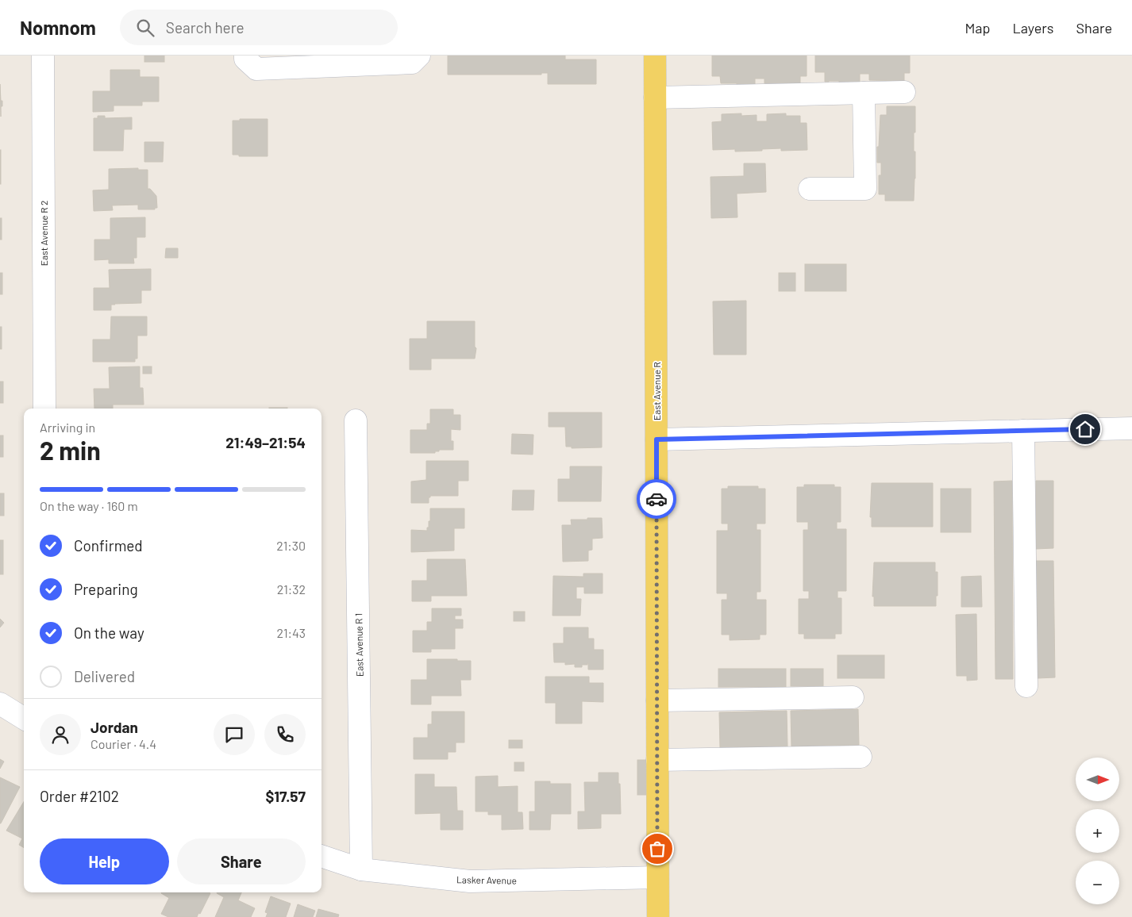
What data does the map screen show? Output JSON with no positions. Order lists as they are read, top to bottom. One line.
{"streets":{"main road":["East Avenue R"],"street":["East Avenue R 2","East Avenue R 1","Lasker Avenue"]},"crossings":[["East Avenue R","Lasker Avenue"],["East Avenue R 1","Lasker Avenue"]],"north":"right","page":{"header":"Nomnom","search":"Search here","nav":["Map","Layers","Share"],"heading":["2 min","Arriving in","21:49–21:54"],"panel":["Jordan","Courier · 4.4","Order #2102","$17.57"],"bar":"On the way · 160 m","list":[["Confirmed","21:30"],["Preparing","21:32"],["On the way","21:43"],"Delivered"],"map_buttons":["+","−"],"buttons":["Help","Share"]}}
